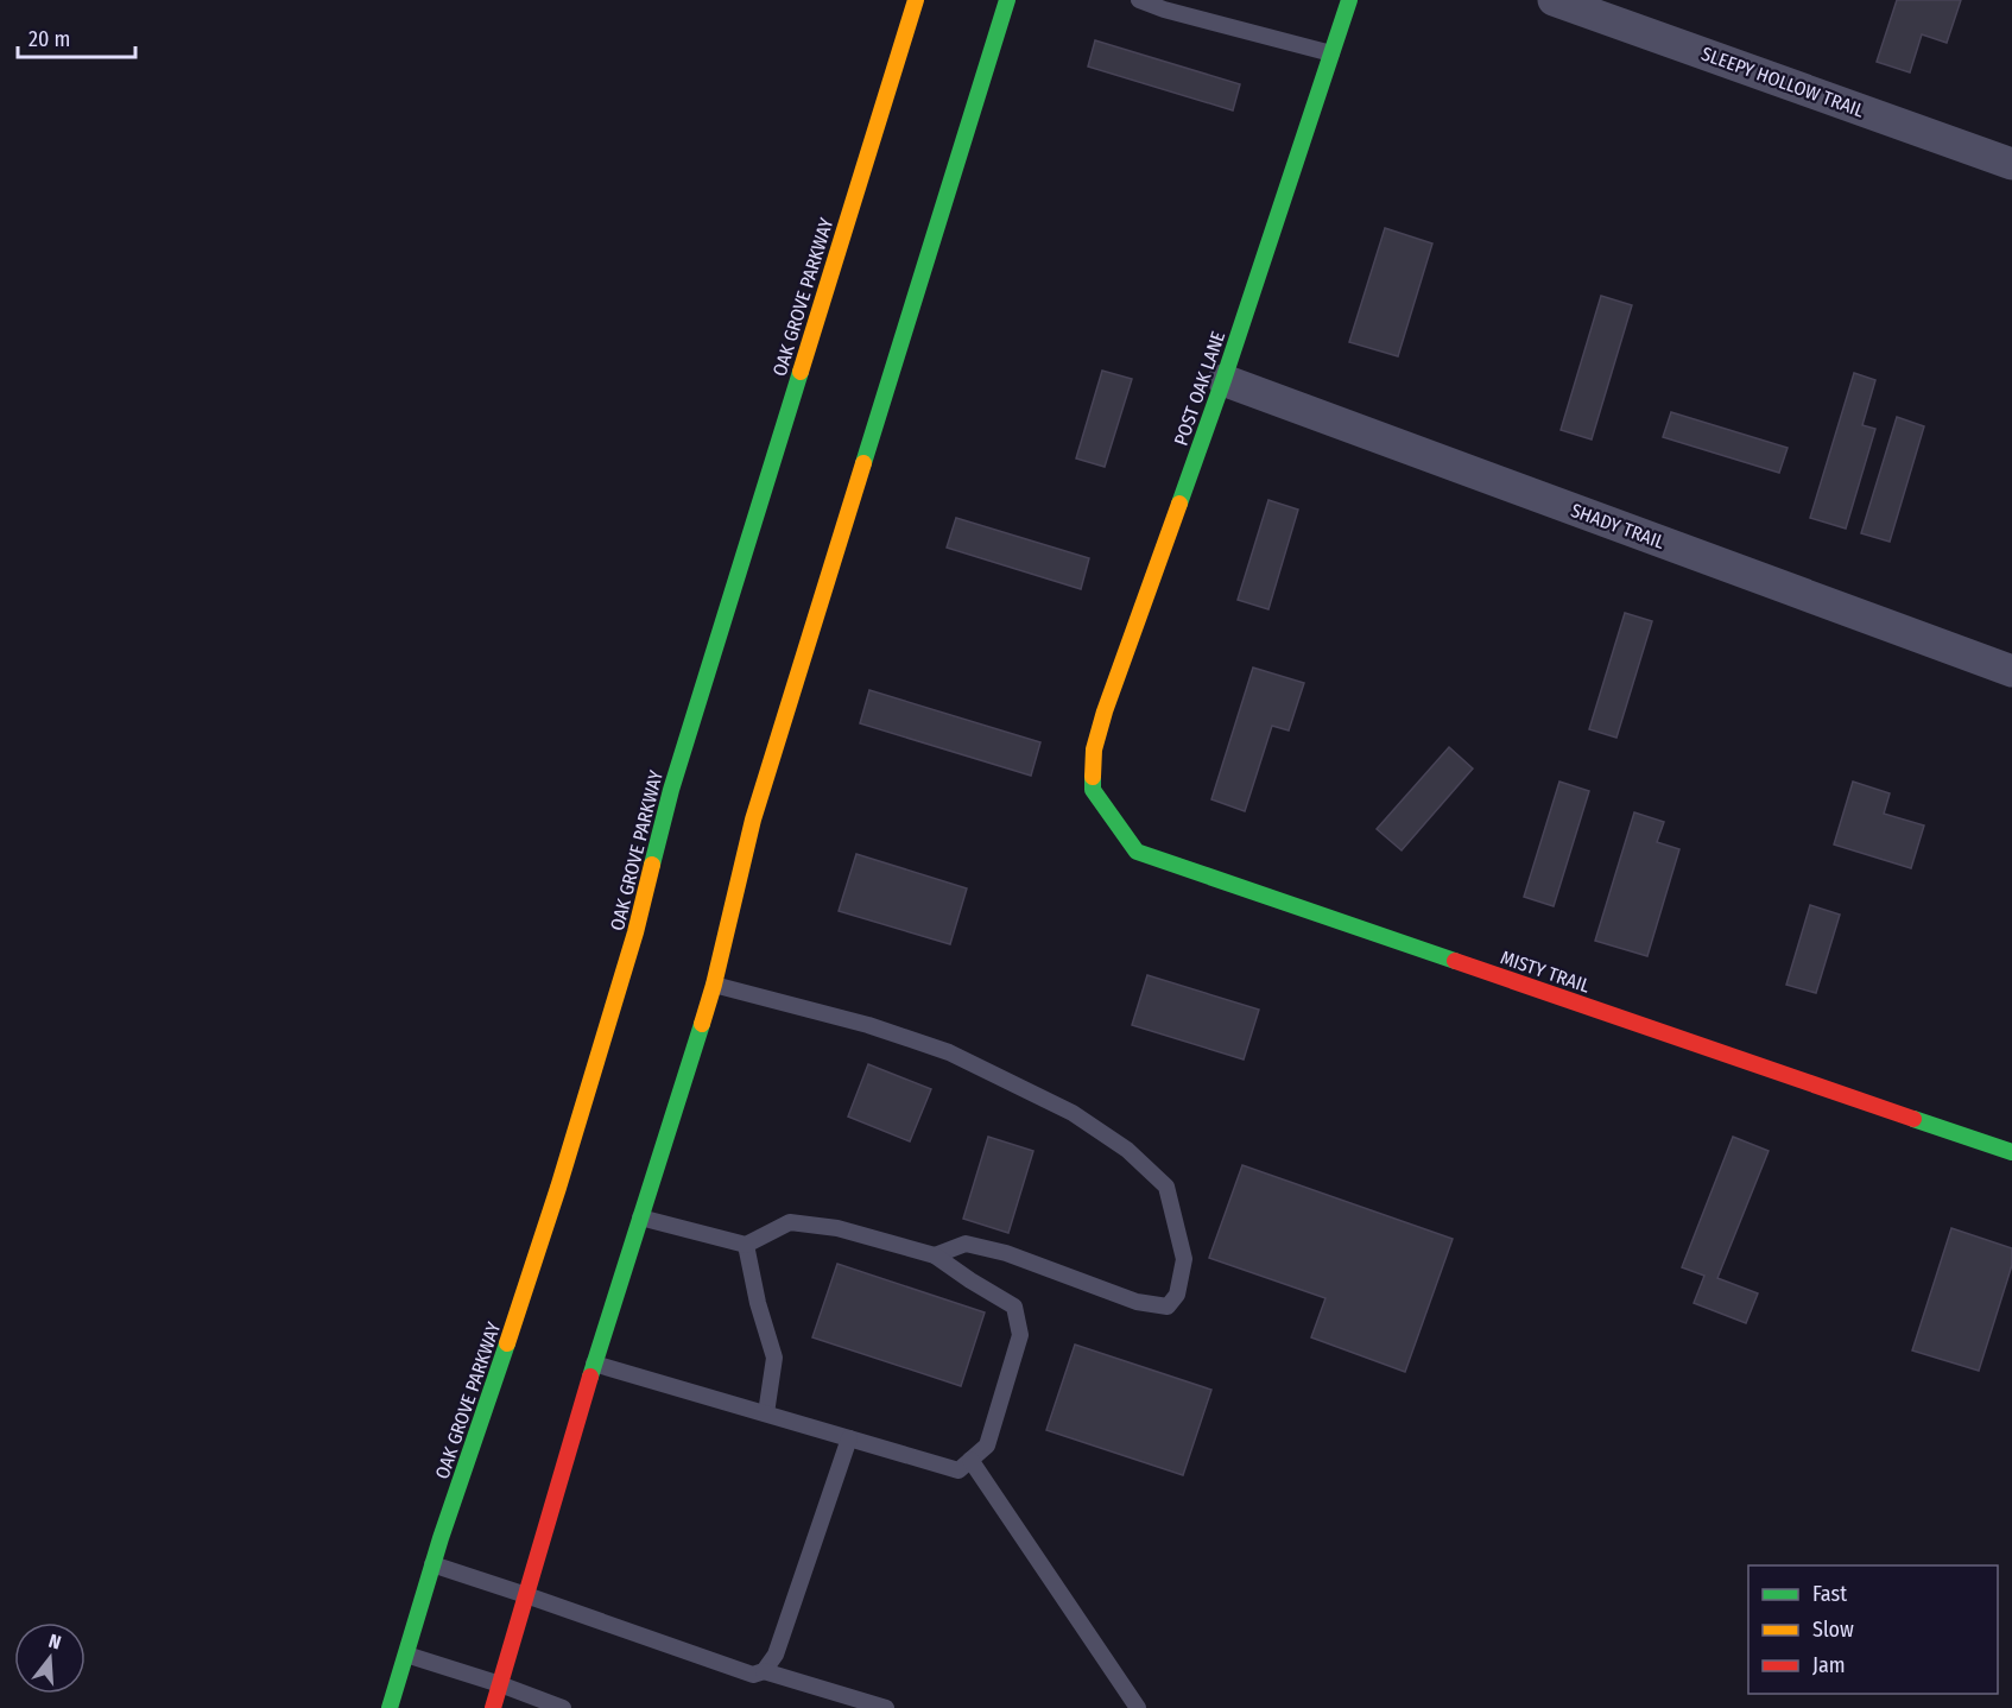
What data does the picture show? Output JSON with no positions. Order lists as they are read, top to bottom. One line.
{"streets":{"main road":["OAK GROVE PARKWAY","POST OAK LANE","MISTY TRAIL"],"street":["SLEEPY HOLLOW TRAIL","SHADY TRAIL"]},"crossings":[["POST OAK LANE","SHADY TRAIL"],["POST OAK LANE","MISTY TRAIL"]],"legend":["Fast","Slow","Jam"],"scale_bar":"20 m","north":"top"}
